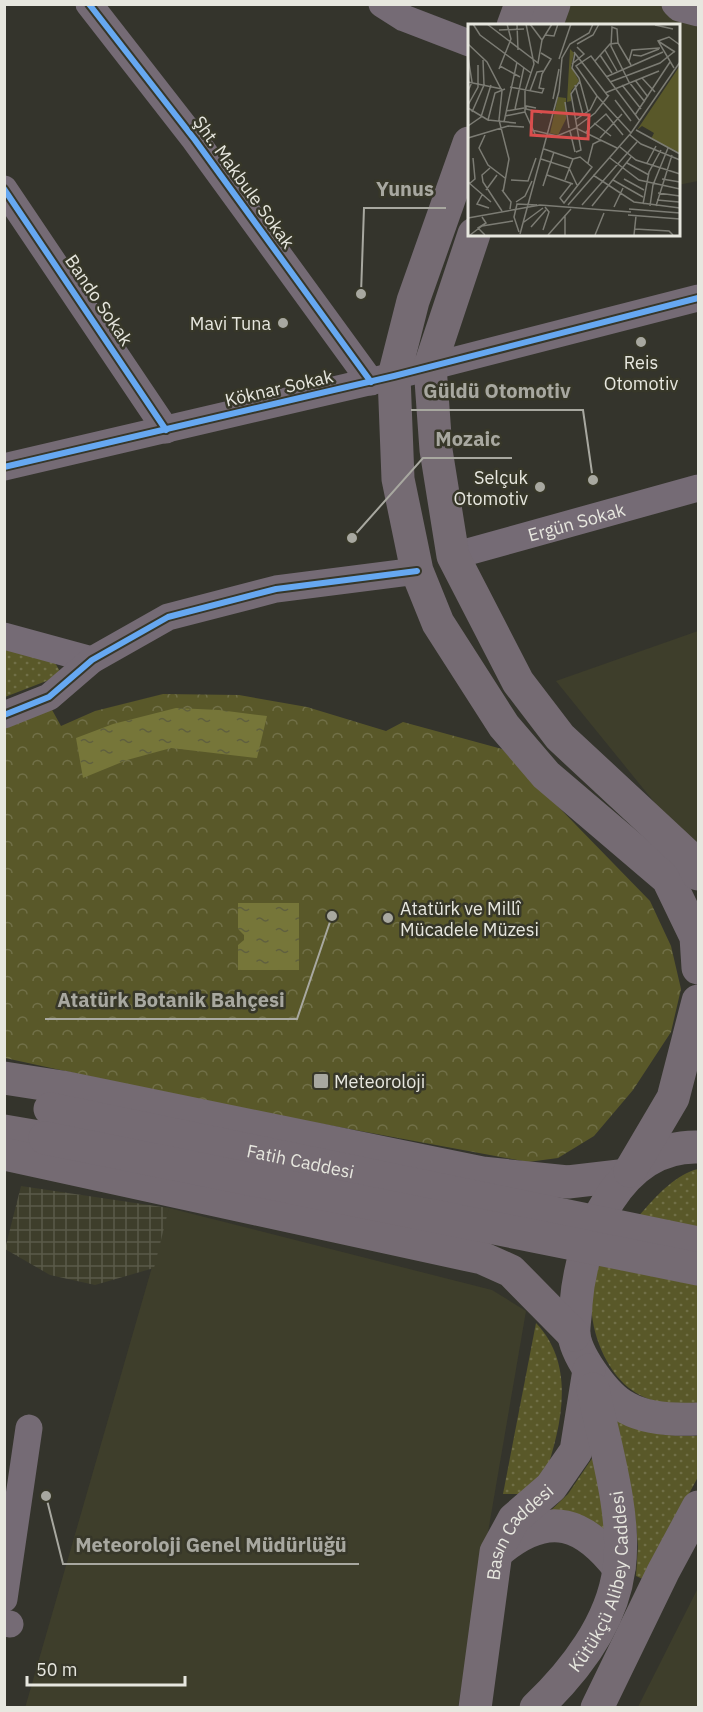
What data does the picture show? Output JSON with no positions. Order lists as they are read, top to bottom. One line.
{"streets":{"main road":["Fatih Caddesi","Basın Caddesi","Kütükçü Alibey Caddesi"],"street":["Şht. Makbule Sokak","Bando Sokak","Köknar Sokak","Ergün Sokak"]},"crossings":[["Şht. Makbule Sokak","Köknar Sokak"],["Bando Sokak","Köknar Sokak"],["Basın Caddesi","Kütükçü Alibey Caddesi"]],"places":{"other":["Yunus","Mavi Tuna","Reis Otomotiv","Güldü Otomotiv","Selçuk Otomotiv","Mozaic","Atatürk Botanik Bahçesi","Atatürk ve Millî Mücadele Müzesi","Meteoroloji Genel Müdürlüğü"],"transit":["Meteoroloji"]},"scale_bar":"50 m"}
